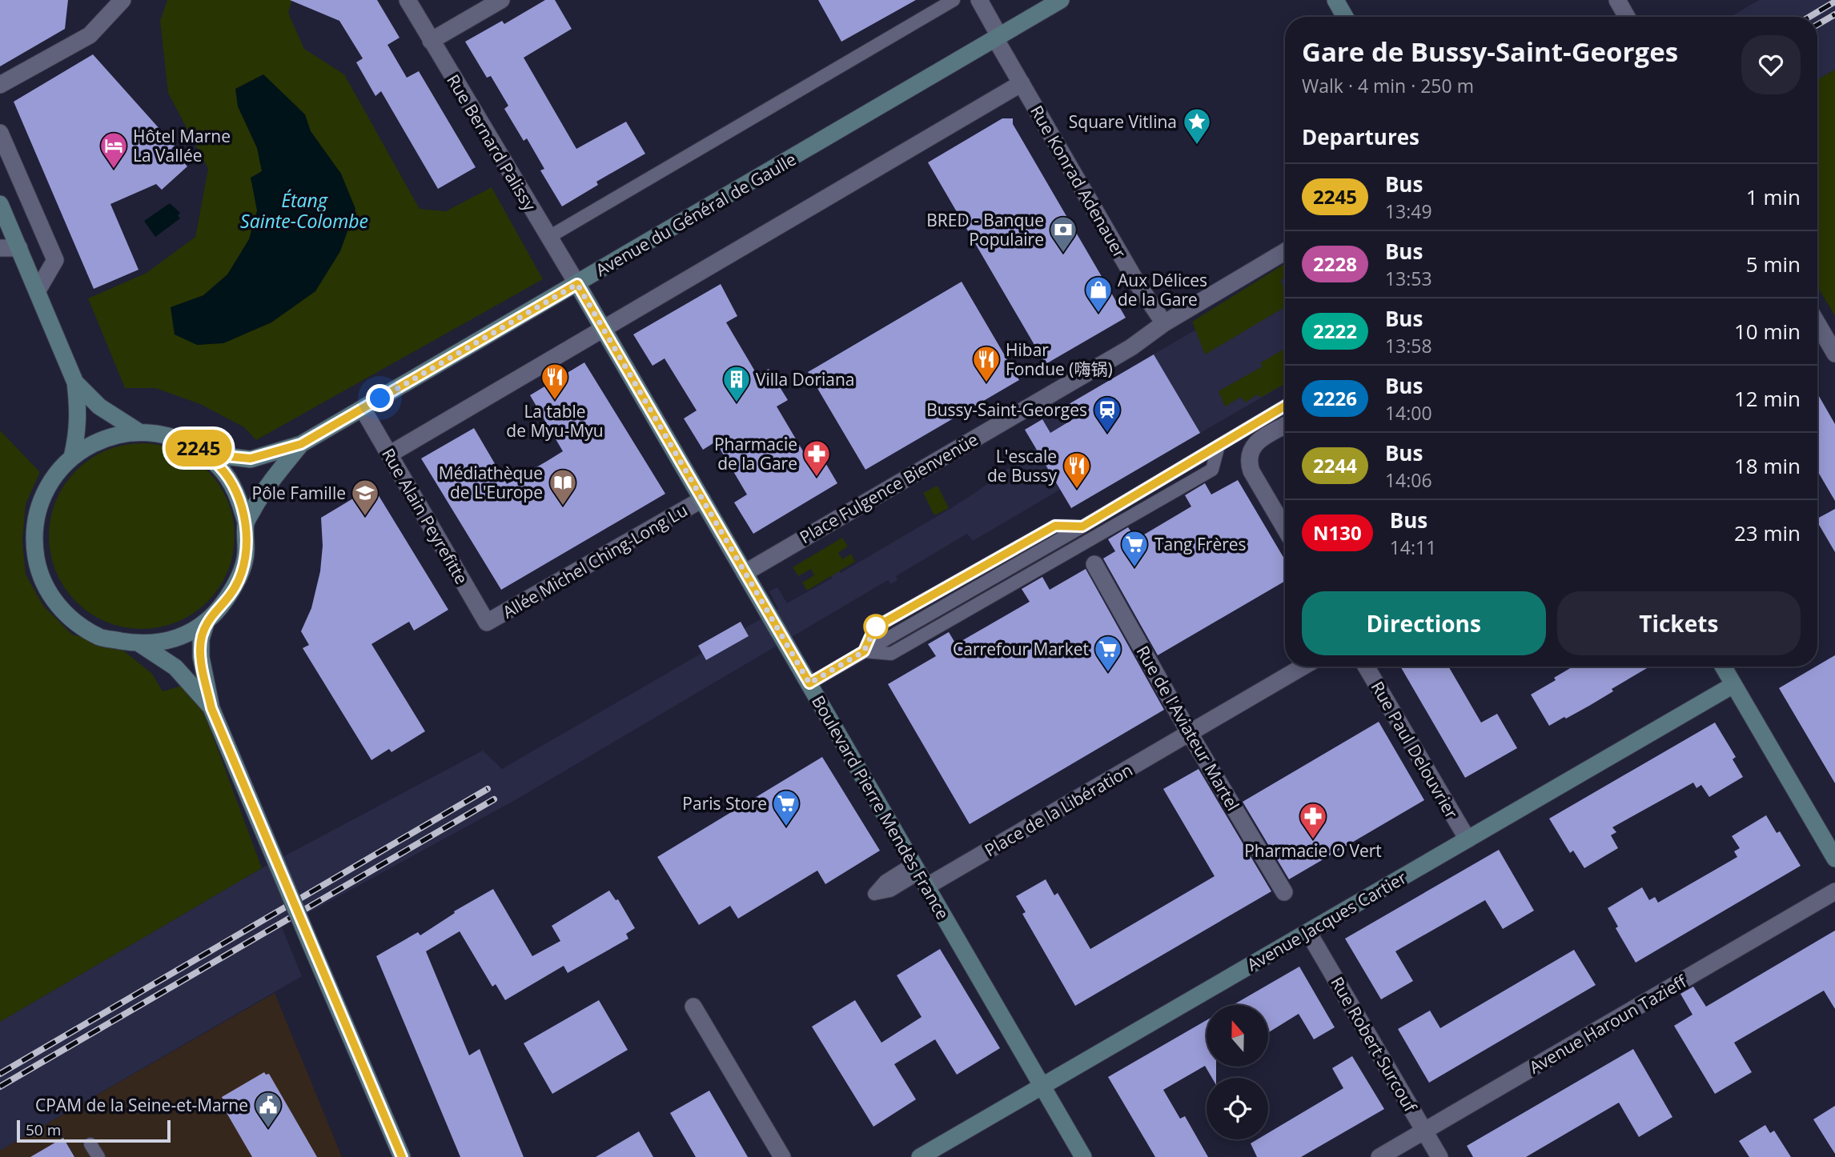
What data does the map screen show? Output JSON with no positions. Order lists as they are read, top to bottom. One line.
{"streets":{"main road":["Avenue du Général de Gaulle","Boulevard Pierre Mendès France","Avenue Jacques Cartier"],"street":["Rue Bernard Palissy","Rue Konrad Adenauer","Place Fulgence Bienvenüe","Rue Alain Peyrefitte","Allée Michel Ching-Long Lu","Rue de l'Aviateur Martel","Rue Paul Delouvrier","Place de la Libération","Avenue Haroun Tazieff","Rue Robert Surcouf"]},"crossings":[["Rue Bernard Palissy","Avenue du Général de Gaulle"],["Rue Bernard Palissy","Boulevard Pierre Mendès France"],["Rue Konrad Adenauer","Avenue du Général de Gaulle"],["Rue Konrad Adenauer","Place Fulgence Bienvenüe"],["Avenue du Général de Gaulle","Rue Alain Peyrefitte"],["Avenue du Général de Gaulle","Boulevard Pierre Mendès France"],["Place Fulgence Bienvenüe","Boulevard Pierre Mendès France"],["Rue Alain Peyrefitte","Allée Michel Ching-Long Lu"],["Allée Michel Ching-Long Lu","Boulevard Pierre Mendès France"],["Rue de l'Aviateur Martel","Place de la Libération"],["Rue Paul Delouvrier","Avenue Jacques Cartier"],["Boulevard Pierre Mendès France","Place de la Libération"],["Boulevard Pierre Mendès France","Avenue Jacques Cartier"],["Avenue Jacques Cartier","Rue Robert Surcouf"],["Avenue Haroun Tazieff","Rue Robert Surcouf"]],"water":["Étang Sainte-Colombe"],"places":{"place":["Square Vitlina"],"hotel":["Hôtel Marne La Vallée"],"bank":["BRED - Banque Populaire"],"shop":["Aux Délices de la Gare"],"restaurant":["Hibar Fondue (嗨锅)","La table de Myu-Myu","L'escale de Bussy"],"building":["Villa Doriana"],"station":["Bussy-Saint-Georges"],"pharmacy":["Pharmacie de la Gare","Pharmacie O Vert"],"library":["Médiathèque de L'Europe"],"school or university":["Pôle Famille"],"supermarket":["Tang Frères","Carrefour Market","Paris Store"],"public building":["CPAM de la Seine-et-Marne"]},"lines":["bus line 2245"],"scale_bar":"50 m","north":"top","page":{"on_map":"2245","heading":[["Gare de Bussy-Saint-Georges","Walk · 4 min · 250 m"],"Departures"],"list":[{"mark":"2245","name":"Bus","note":"13:49","value":"1 min"},{"mark":"2228","name":"Bus","note":"13:53","value":"5 min"},{"mark":"2222","name":"Bus","note":"13:58","value":"10 min"},{"mark":"2226","name":"Bus","note":"14:00","value":"12 min"},{"mark":"2244","name":"Bus","note":"14:06","value":"18 min"},{"mark":"N130","name":"Bus","note":"14:11","value":"23 min"}],"buttons":["Directions","Tickets"],"scale":"50 m"}}
